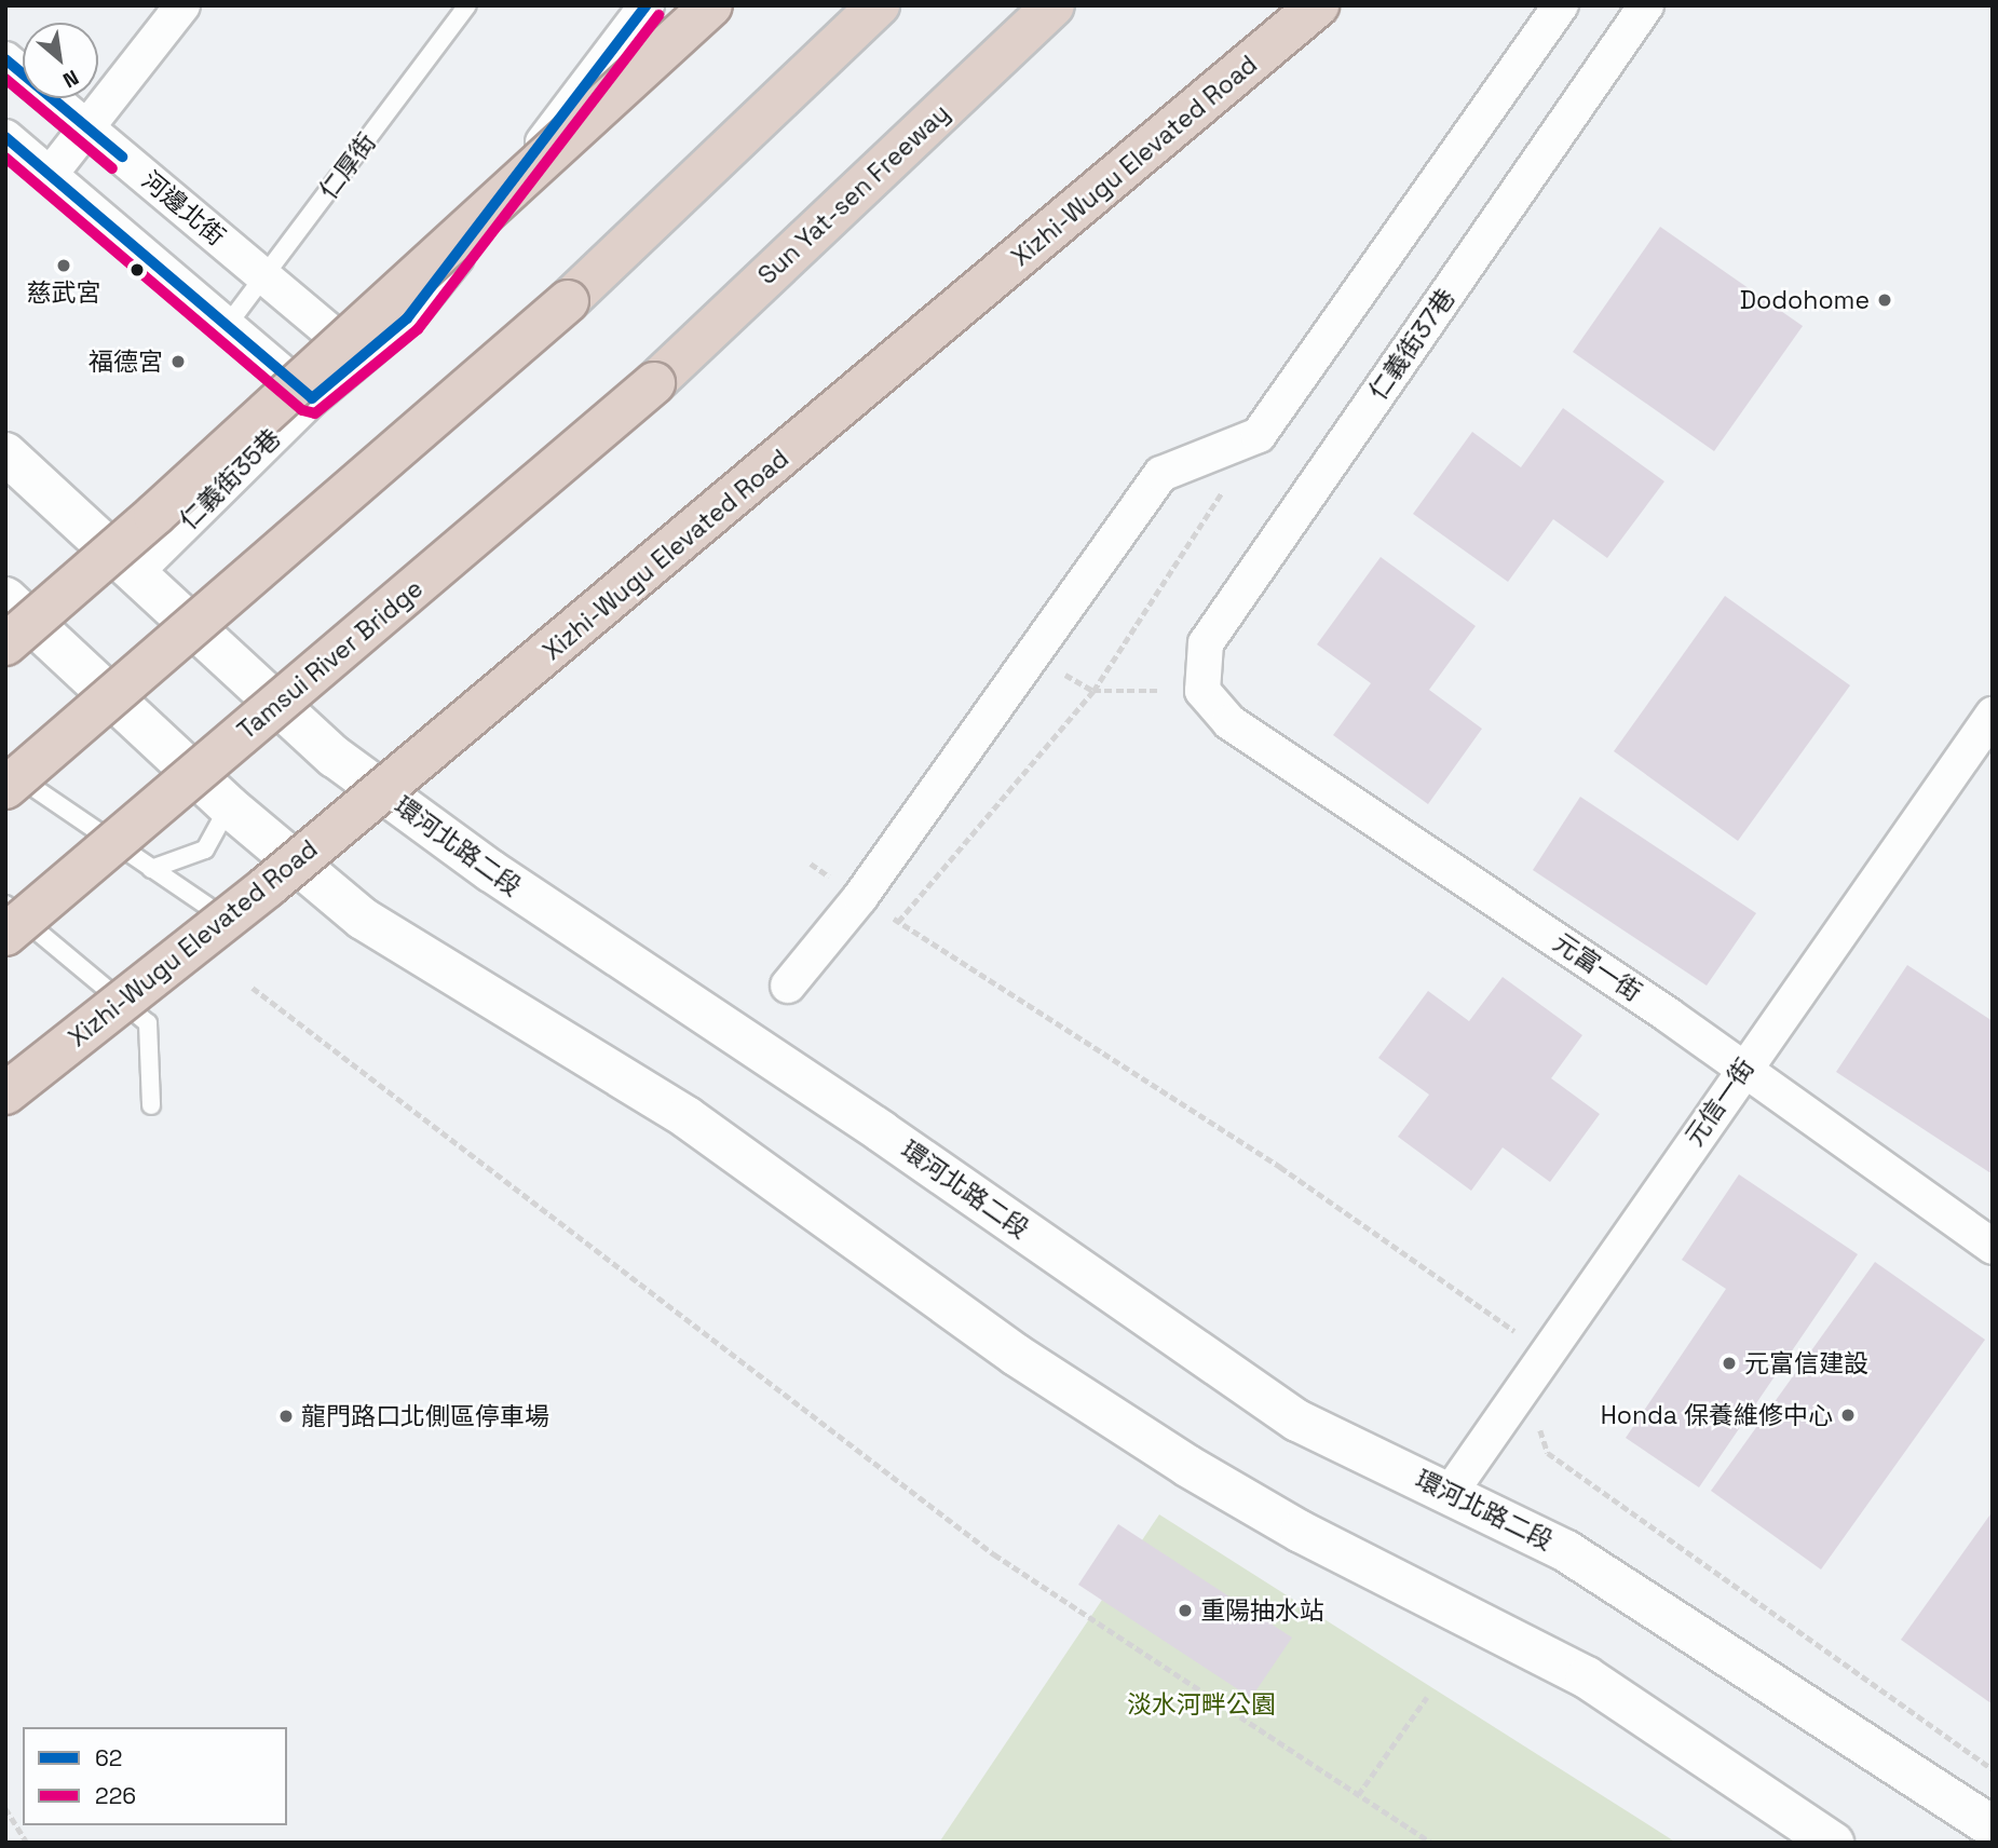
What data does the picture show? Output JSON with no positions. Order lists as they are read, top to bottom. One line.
{"streets":{"highway":["Xizhi-Wugu Elevated Road","Sun Yat-sen Freeway","Tamsui River Bridge"],"main road":["環河北路二段"],"street":["河邊北街","仁義街37巷","仁義街35巷","元富一街","元信一街"],"lane":["仁厚街"]},"crossings":[["仁厚街","河邊北街"],["Sun Yat-sen Freeway","Tamsui River Bridge"],["河邊北街","仁義街35巷"],["仁義街37巷","元富一街"],["仁義街35巷","環河北路二段"],["環河北路二段","元信一街"],["元富一街","元信一街"]],"parks":["淡水河畔公園"],"places":["慈武宮","Dodohome","福德宮","元富信建設","Honda 保養維修中心","龍門路口北側區停車場","重陽抽水站"],"lines":["transit line 62","transit line 226"],"legend":["62","226"],"north":"bottom right"}
